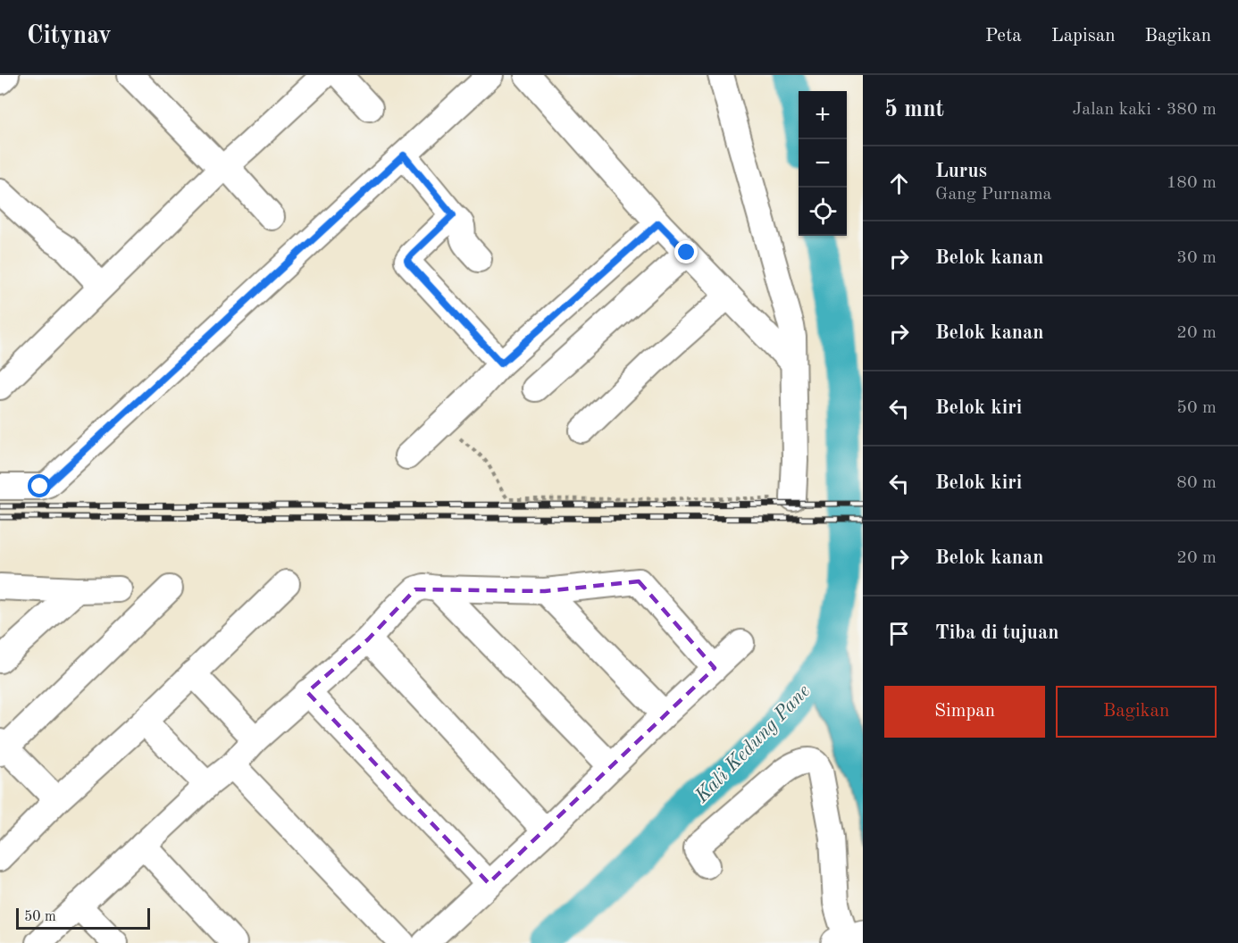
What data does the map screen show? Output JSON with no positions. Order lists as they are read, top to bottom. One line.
{"water":["Kali Kedung Pane"],"scale_bar":"50 m","page":{"header":"Citynav","nav":["Peta","Lapisan","Bagikan"],"heading":["5 mnt","Jalan kaki · 380 m"],"map_buttons":["+","−"],"list":[["Lurus","Gang Purnama","180 m"],["Belok kanan","30 m"],["Belok kanan","20 m"],["Belok kiri","50 m"],["Belok kiri","80 m"],["Belok kanan","20 m"],"Tiba di tujuan"],"buttons":["Simpan","Bagikan"],"scale":"50 m"}}
